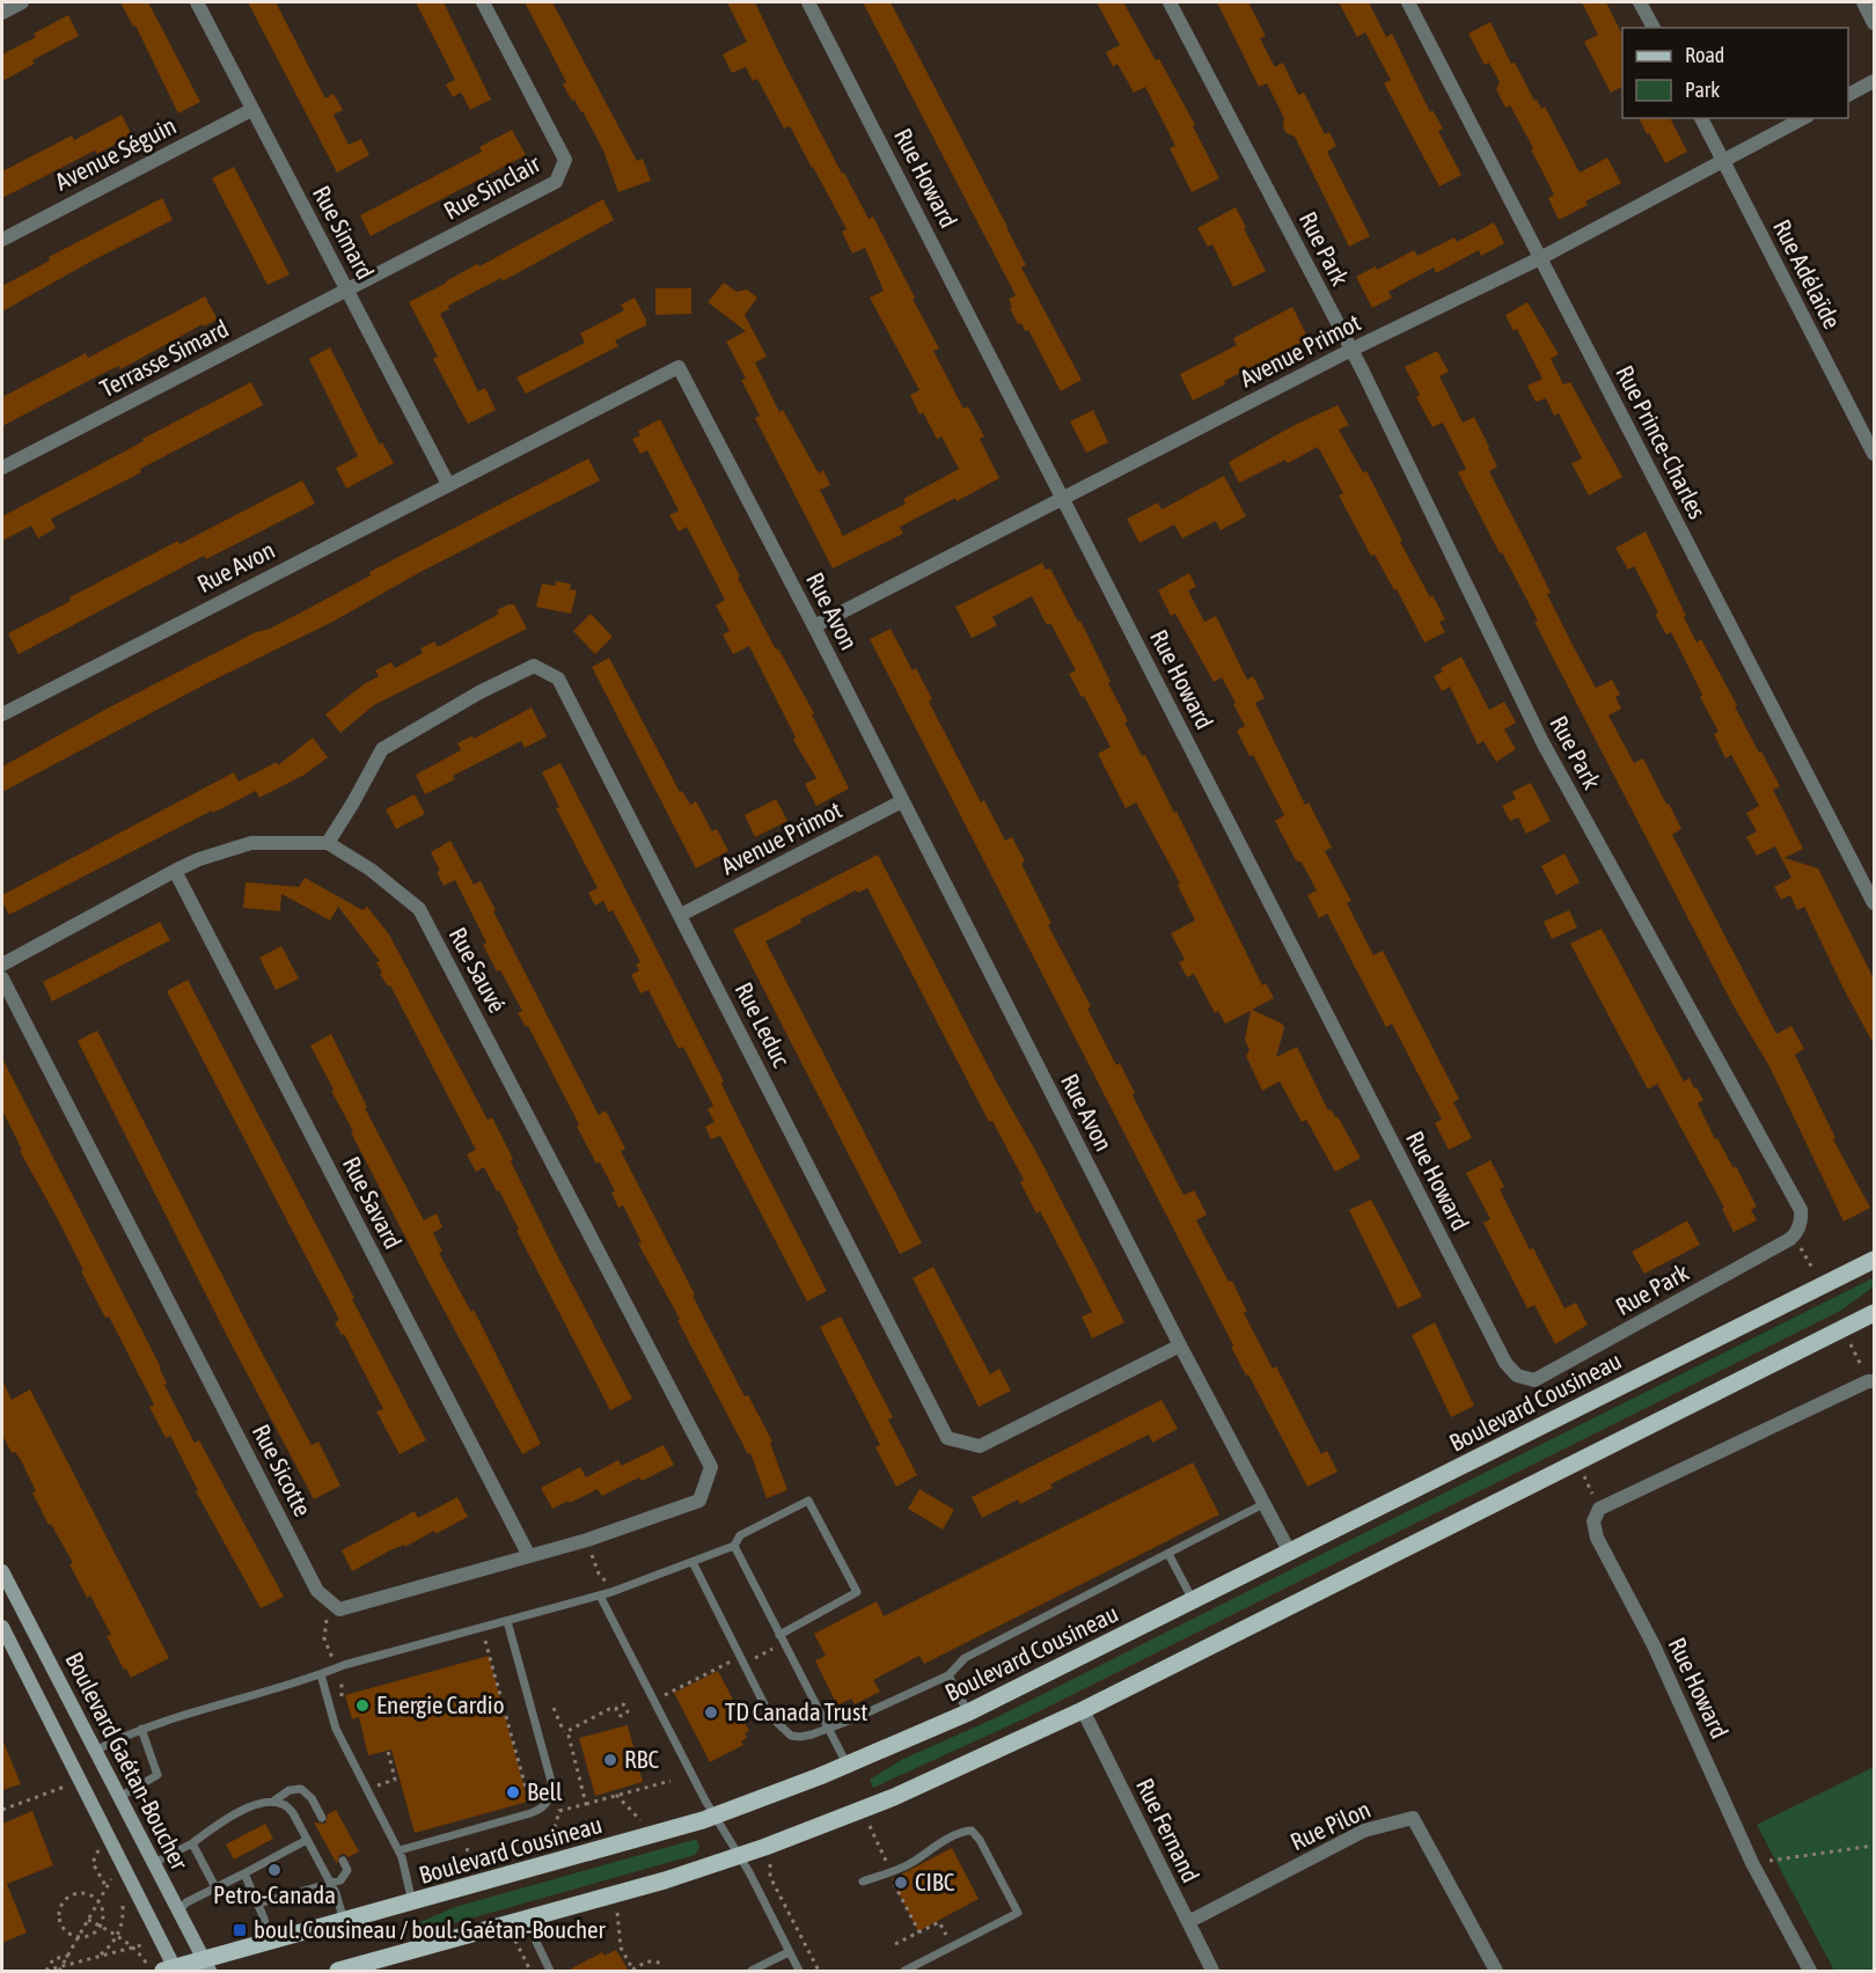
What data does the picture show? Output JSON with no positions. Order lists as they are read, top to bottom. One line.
{"streets":{"main road":["Boulevard Cousineau","Boulevard Gaétan-Boucher"],"street":["Avenue Séguin","Rue Howard","Rue Sinclair","Rue Simard","Rue Park","Rue Adélaïde","Avenue Primot","Terrasse Simard","Rue Prince-Charles","Rue Avon","Rue Sauvé","Rue Leduc","Rue Savard","Rue Sicotte","Rue Pilon","Rue Fernand"]},"crossings":[["Avenue Séguin","Rue Simard"],["Rue Howard","Rue Park"],["Rue Howard","Avenue Primot"],["Rue Sinclair","Rue Simard"],["Rue Sinclair","Terrasse Simard"],["Rue Simard","Terrasse Simard"],["Rue Simard","Rue Avon"],["Rue Park","Avenue Primot"],["Rue Adélaïde","Avenue Primot"],["Avenue Primot","Rue Prince-Charles"],["Avenue Primot","Rue Avon"],["Avenue Primot","Rue Leduc"],["Rue Avon","Rue Leduc"],["Rue Avon","Boulevard Cousineau"],["Rue Sauvé","Rue Leduc"],["Rue Sauvé","Rue Sicotte"],["Rue Savard","Rue Sicotte"],["Boulevard Cousineau","Boulevard Gaétan-Boucher"],["Rue Pilon","Rue Fernand"]],"places":{"other":["Energie Cardio","TD Canada Trust","RBC","Bell","Petro-Canada","CIBC"],"transit":["boul. Cousineau / boul. Gaétan-Boucher"]},"legend":["Road","Park"]}
